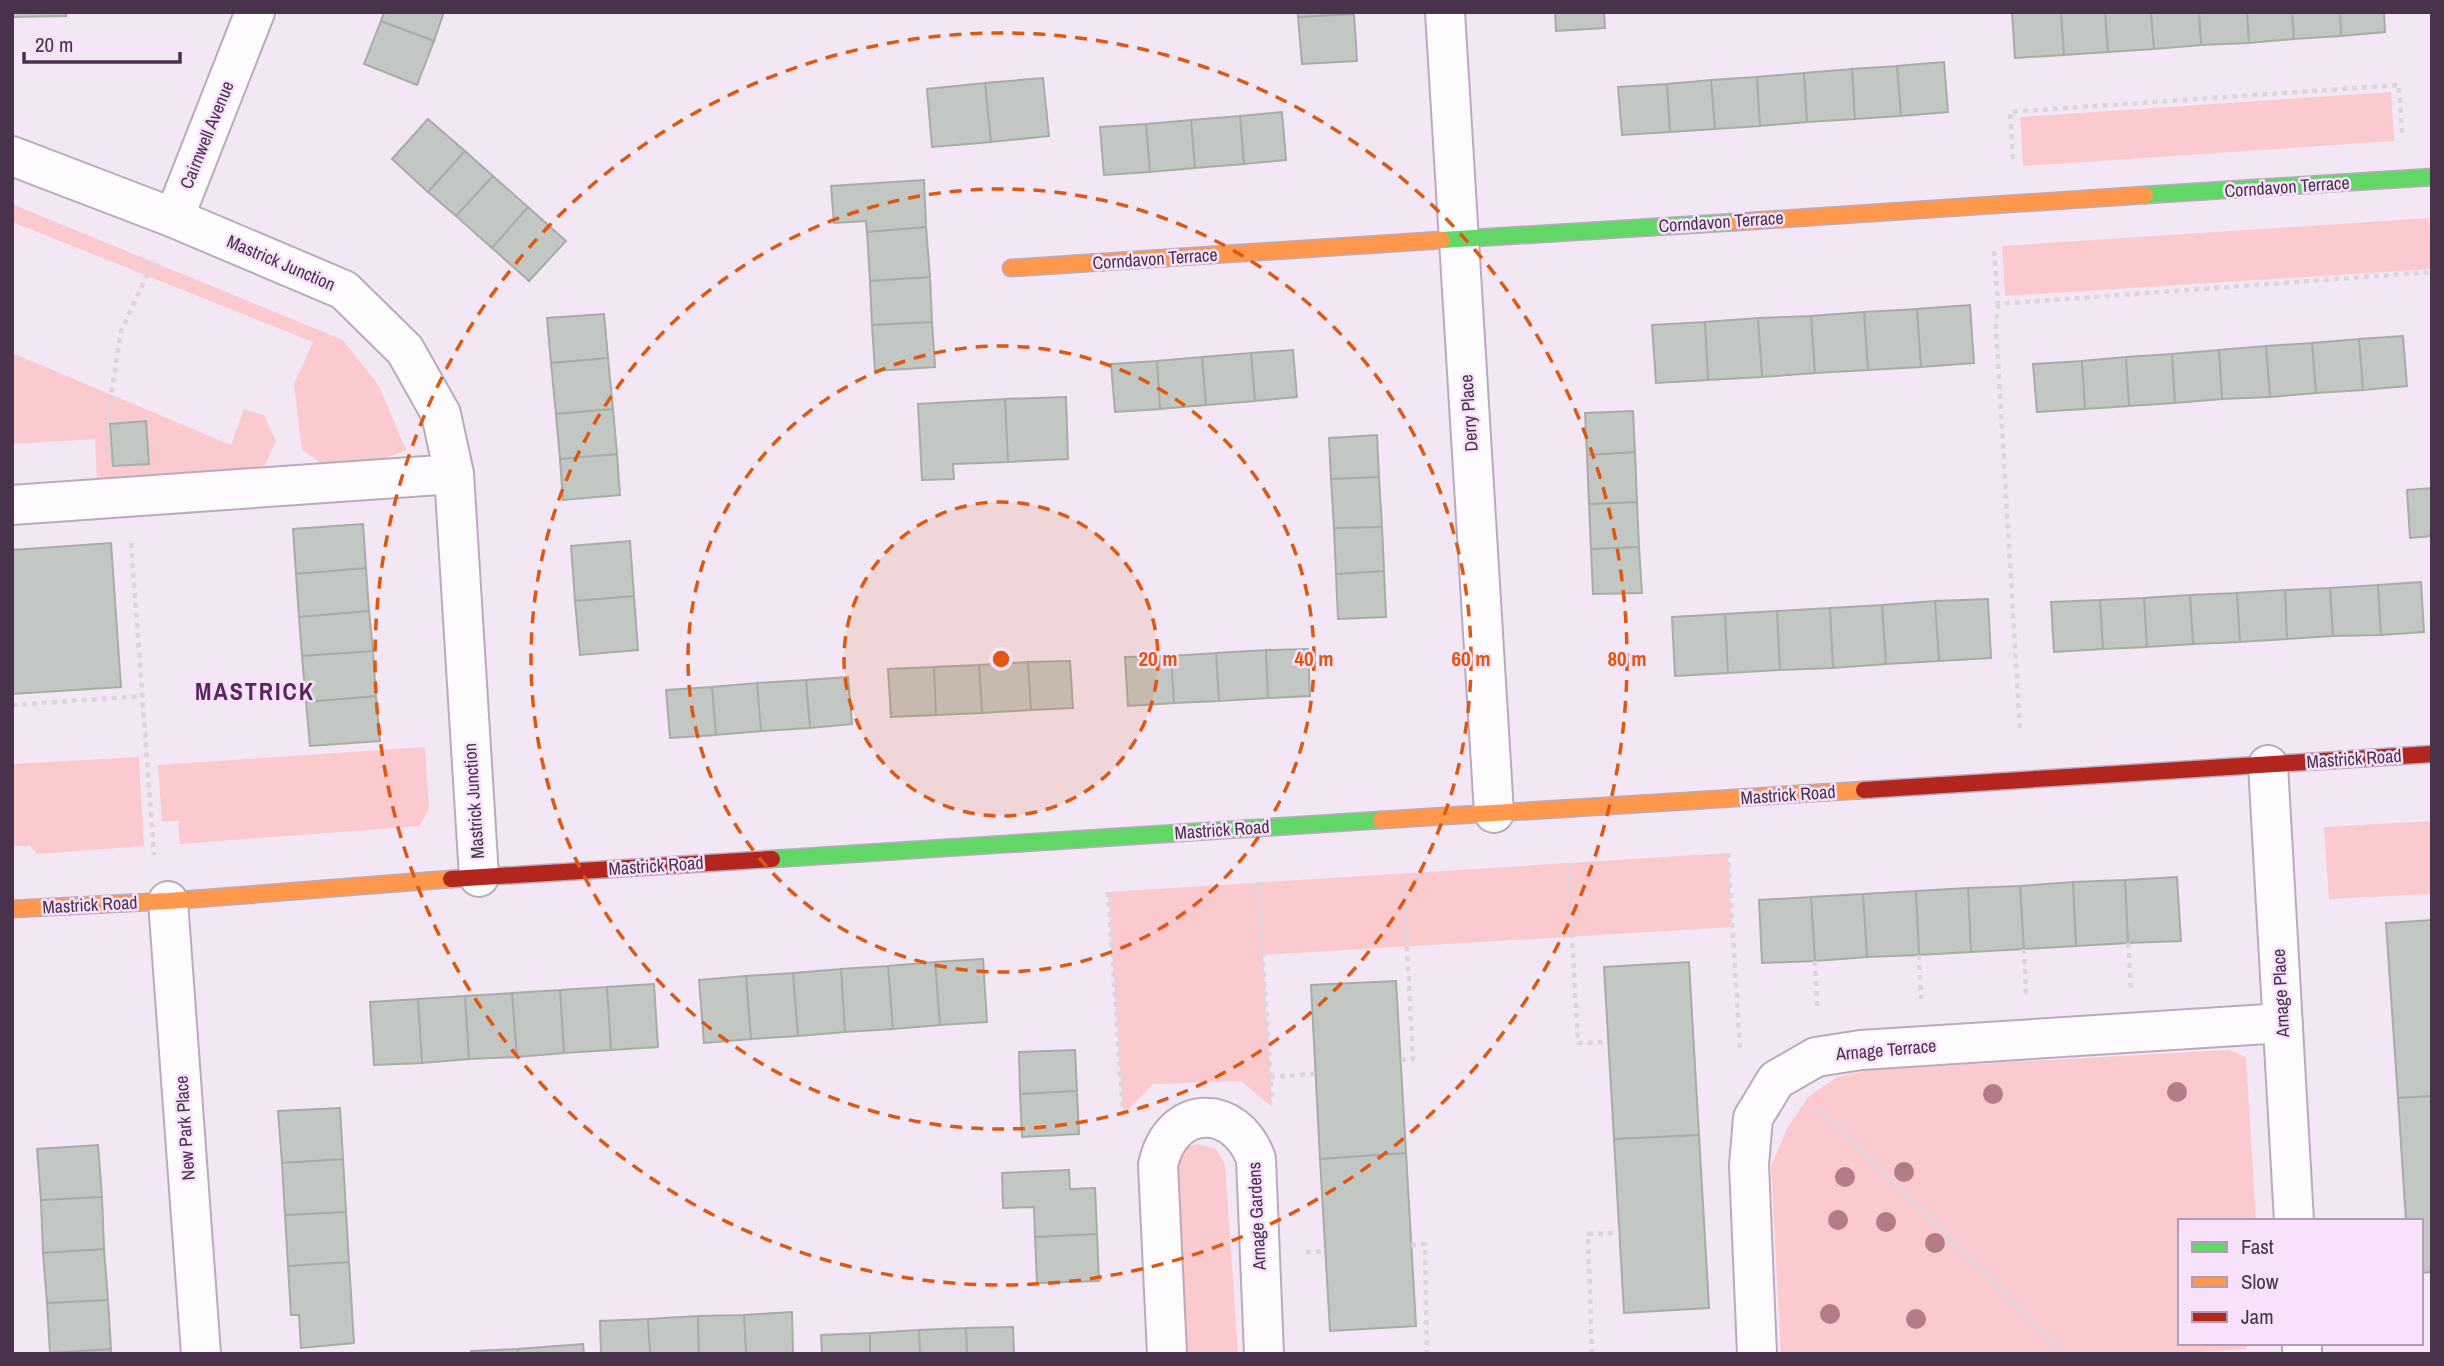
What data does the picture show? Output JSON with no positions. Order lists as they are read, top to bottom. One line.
{"streets":{"street":["Cairnwell Avenue","Corndavon Terrace","Mastrick Junction","Derry Place","Mastrick Road","Arnage Place","Arnage Terrace","New Park Place","Arnage Gardens"]},"crossings":[["Cairnwell Avenue","Mastrick Junction"],["Corndavon Terrace","Derry Place"],["Mastrick Junction","Mastrick Road"],["Derry Place","Mastrick Road"],["Mastrick Road","Arnage Place"],["Mastrick Road","New Park Place"],["Arnage Place","Arnage Terrace"]],"districts":["MASTRICK"],"legend":["Fast","Slow","Jam"],"scale_bar":"20 m","rings":["20 m","40 m","60 m","80 m"]}
